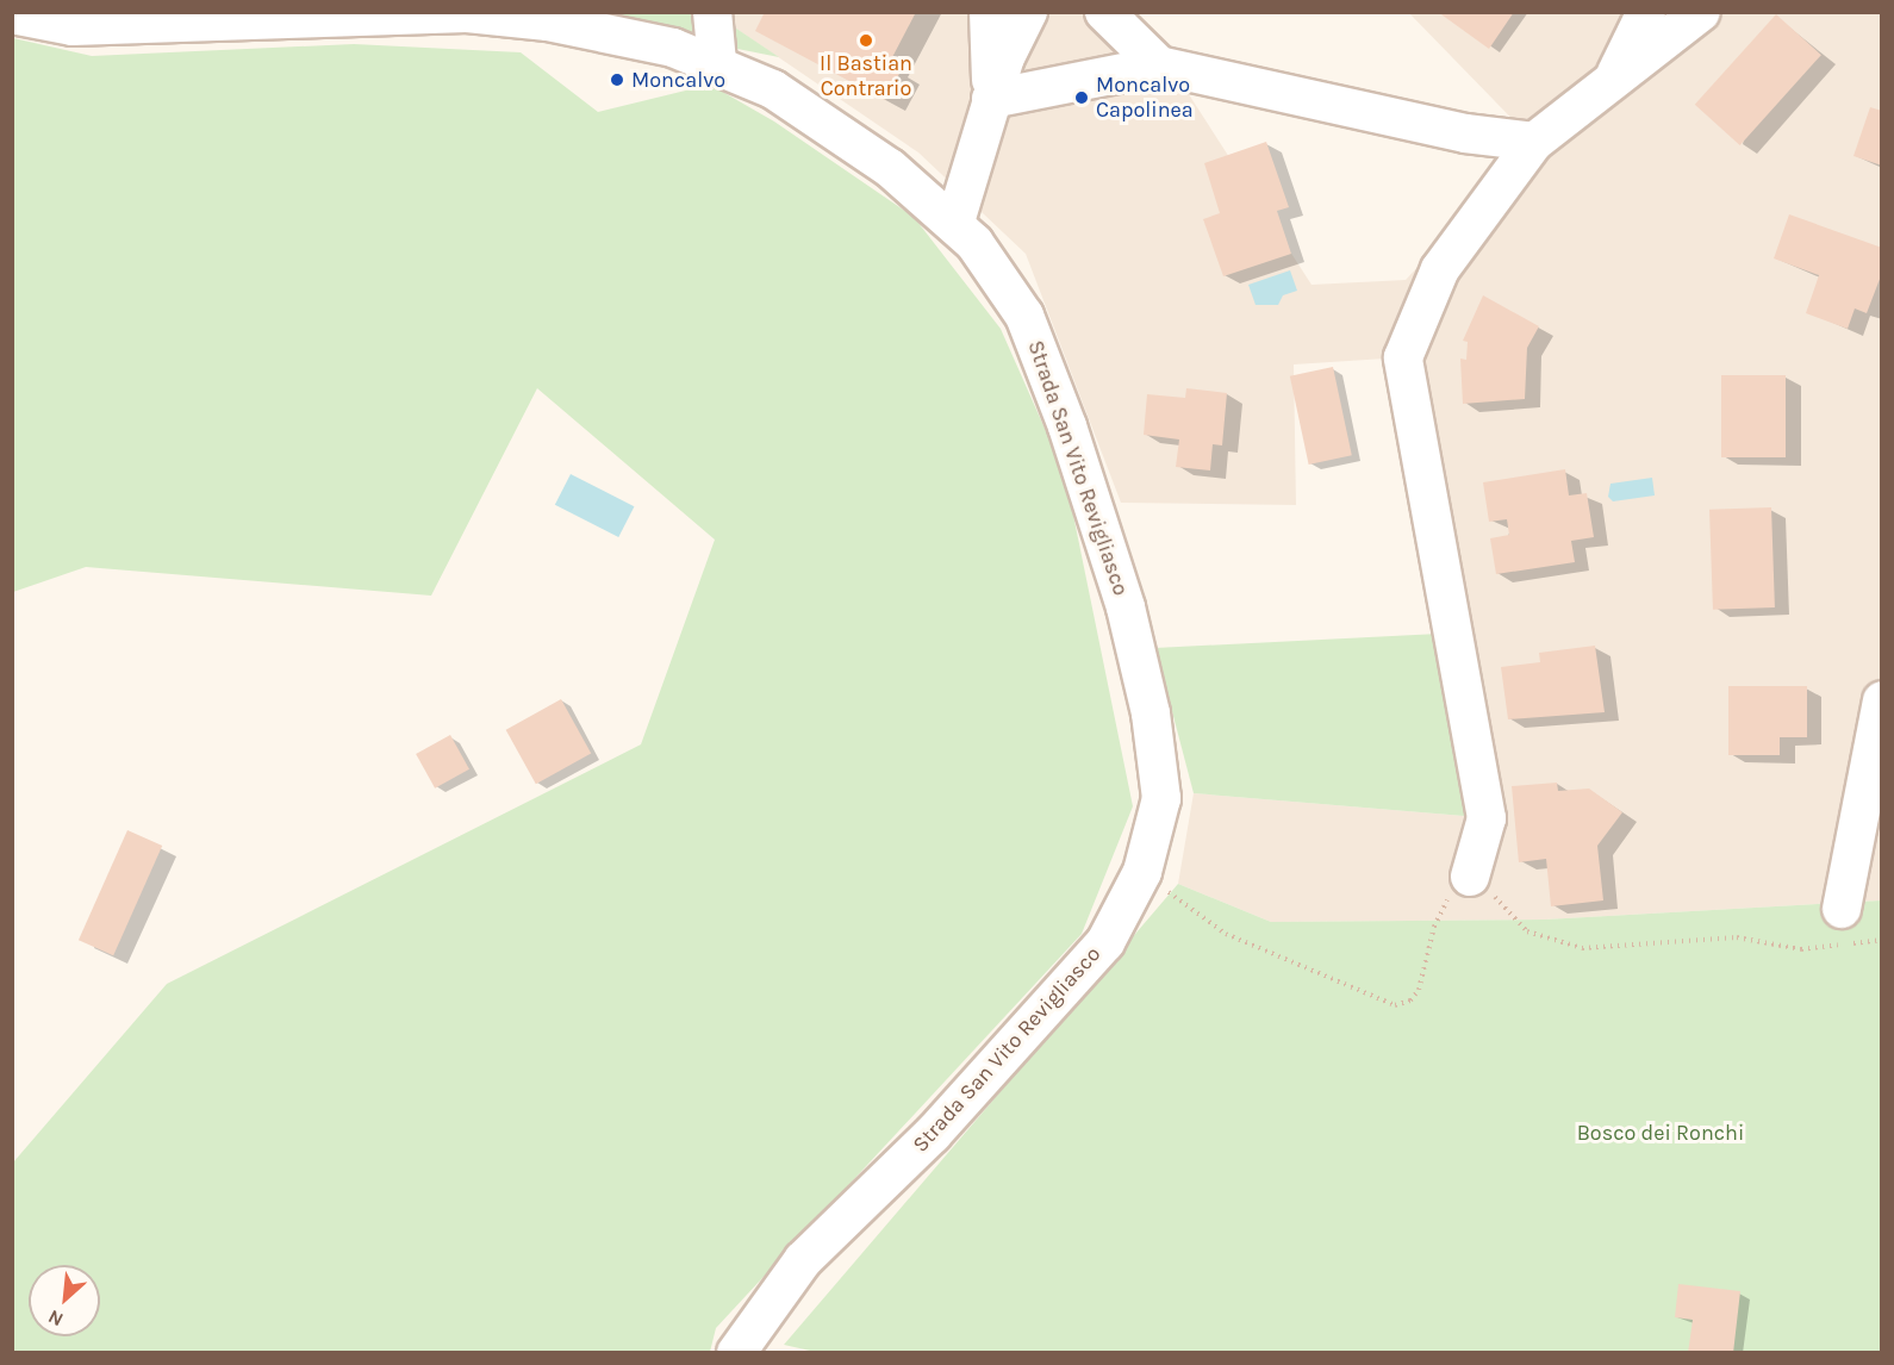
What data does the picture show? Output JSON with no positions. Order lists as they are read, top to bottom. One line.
{"streets":{"street":["Strada San Vito Revigliasco"]},"parks":["Bosco dei Ronchi"],"places":["Il Bastian Contrario","Moncalvo","Moncalvo Capolinea"],"north":"bottom left"}
